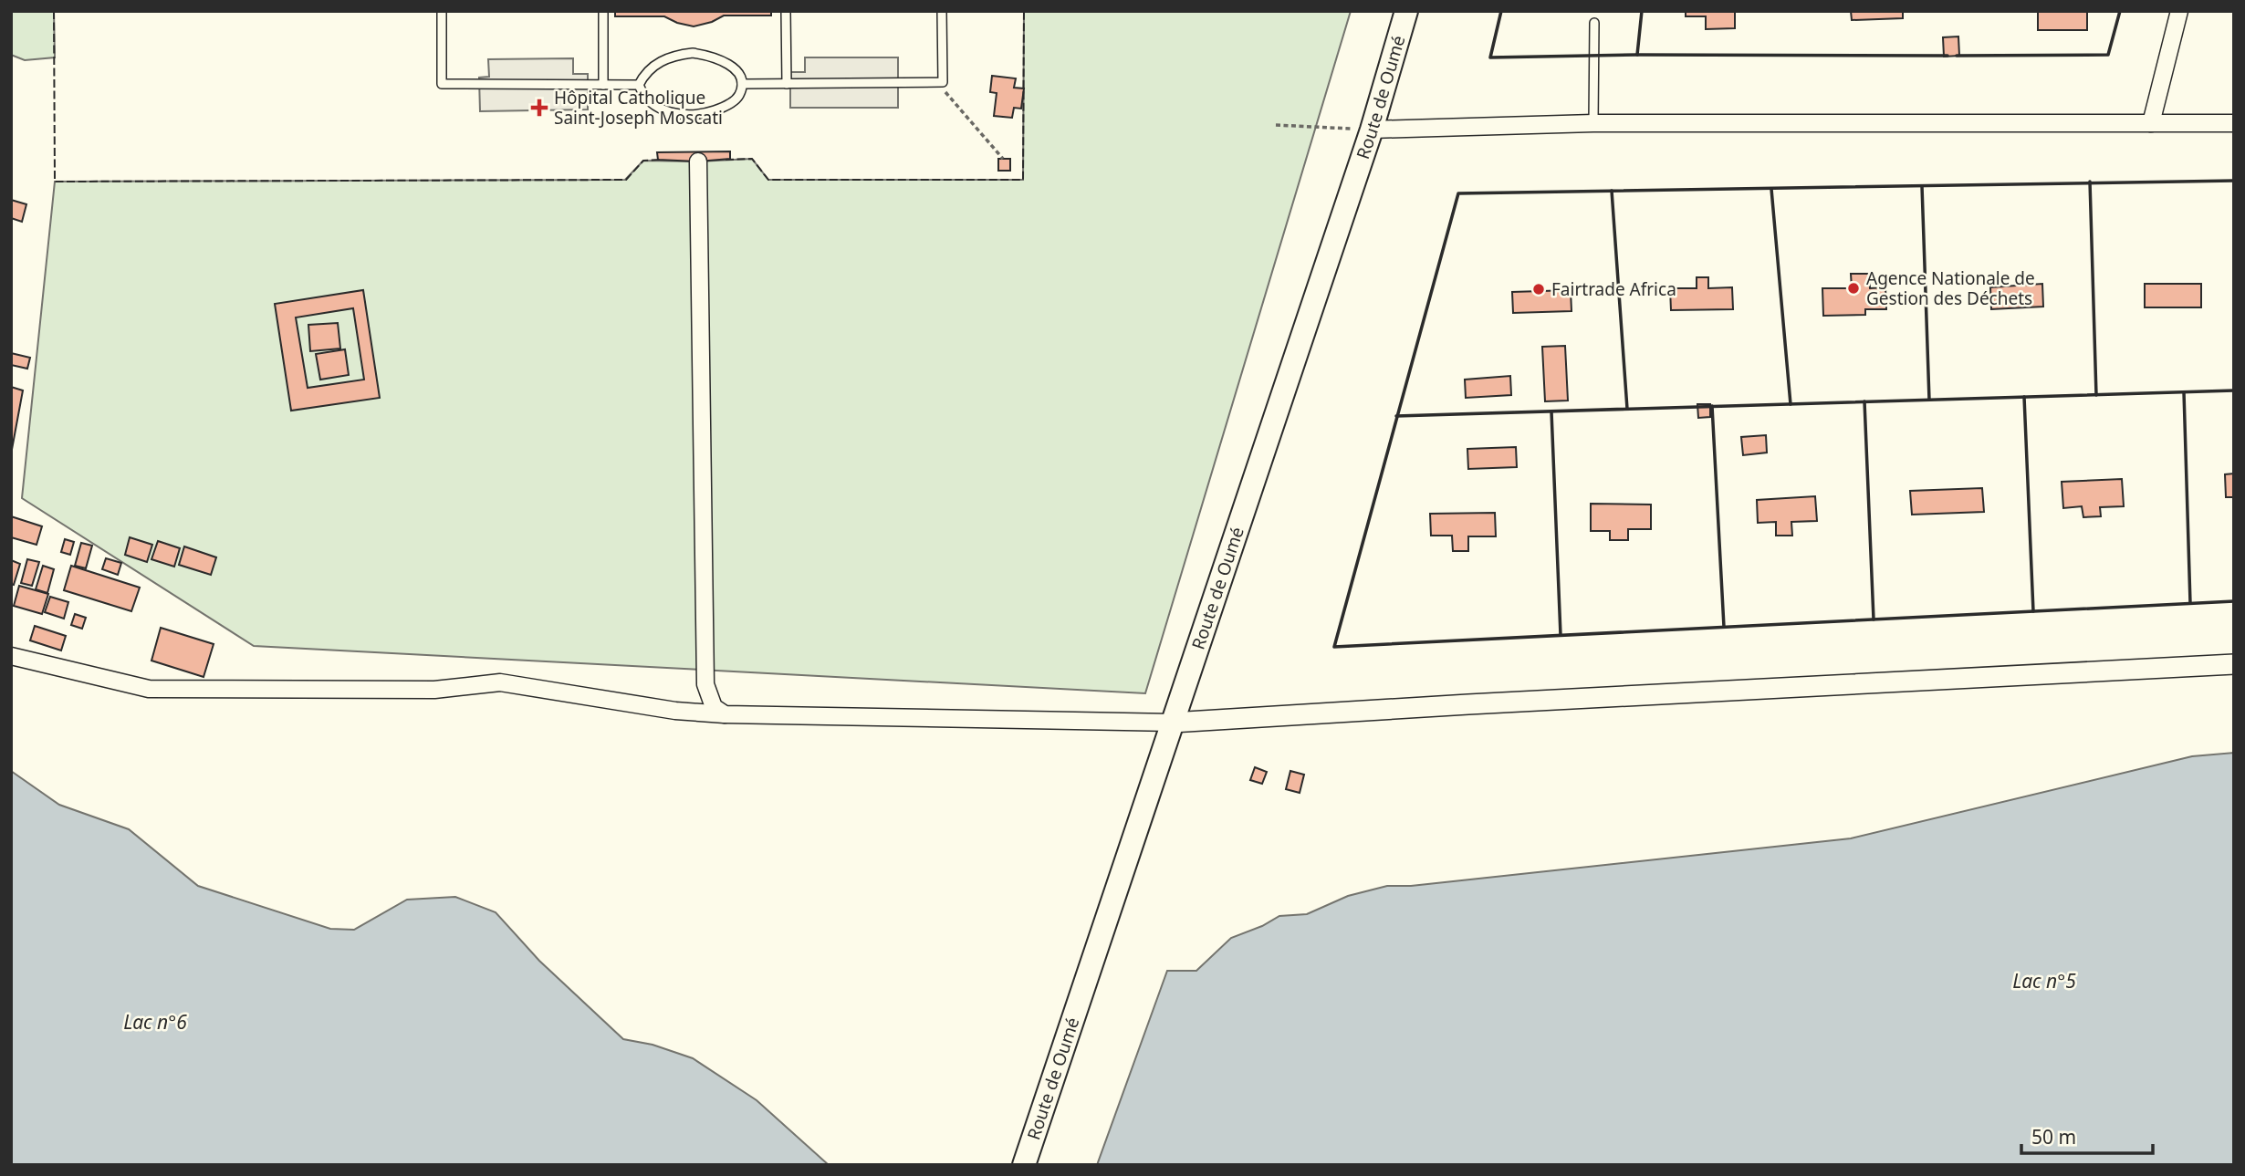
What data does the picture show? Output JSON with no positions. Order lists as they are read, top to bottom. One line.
{"streets":{"main road":["Route de Oumé"]},"water":["Lac n°5","Lac n°6"],"places":{"health":["Hôpital Catholique Saint-Joseph Moscati"],"other":["Agence Nationale de Gestion des Déchets","Fairtrade Africa"]},"scale_bar":"50 m"}
